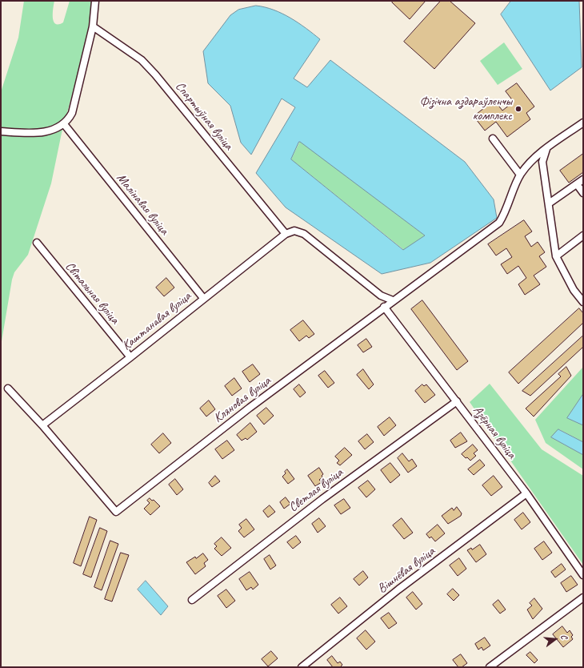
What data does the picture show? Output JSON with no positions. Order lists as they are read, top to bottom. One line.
{"streets":{"street":["Спартыўная вуліца","Малінавая вуліца","Світальная вуліца","Каштанавая вуліца","Кляновая вуліца","Азёрная вуліца","Светлая вуліца","Вішнёвая вуліца"]},"crossings":[["Спартыўная вуліца","Каштанавая вуліца"],["Малінавая вуліца","Каштанавая вуліца"],["Світальная вуліца","Каштанавая вуліца"],["Каштанавая вуліца","Кляновая вуліца"],["Кляновая вуліца","Азёрная вуліца"],["Азёрная вуліца","Светлая вуліца"],["Азёрная вуліца","Вішнёвая вуліца"]],"places":["Фізічна аздараўленчы комплекс"],"north":"right"}
